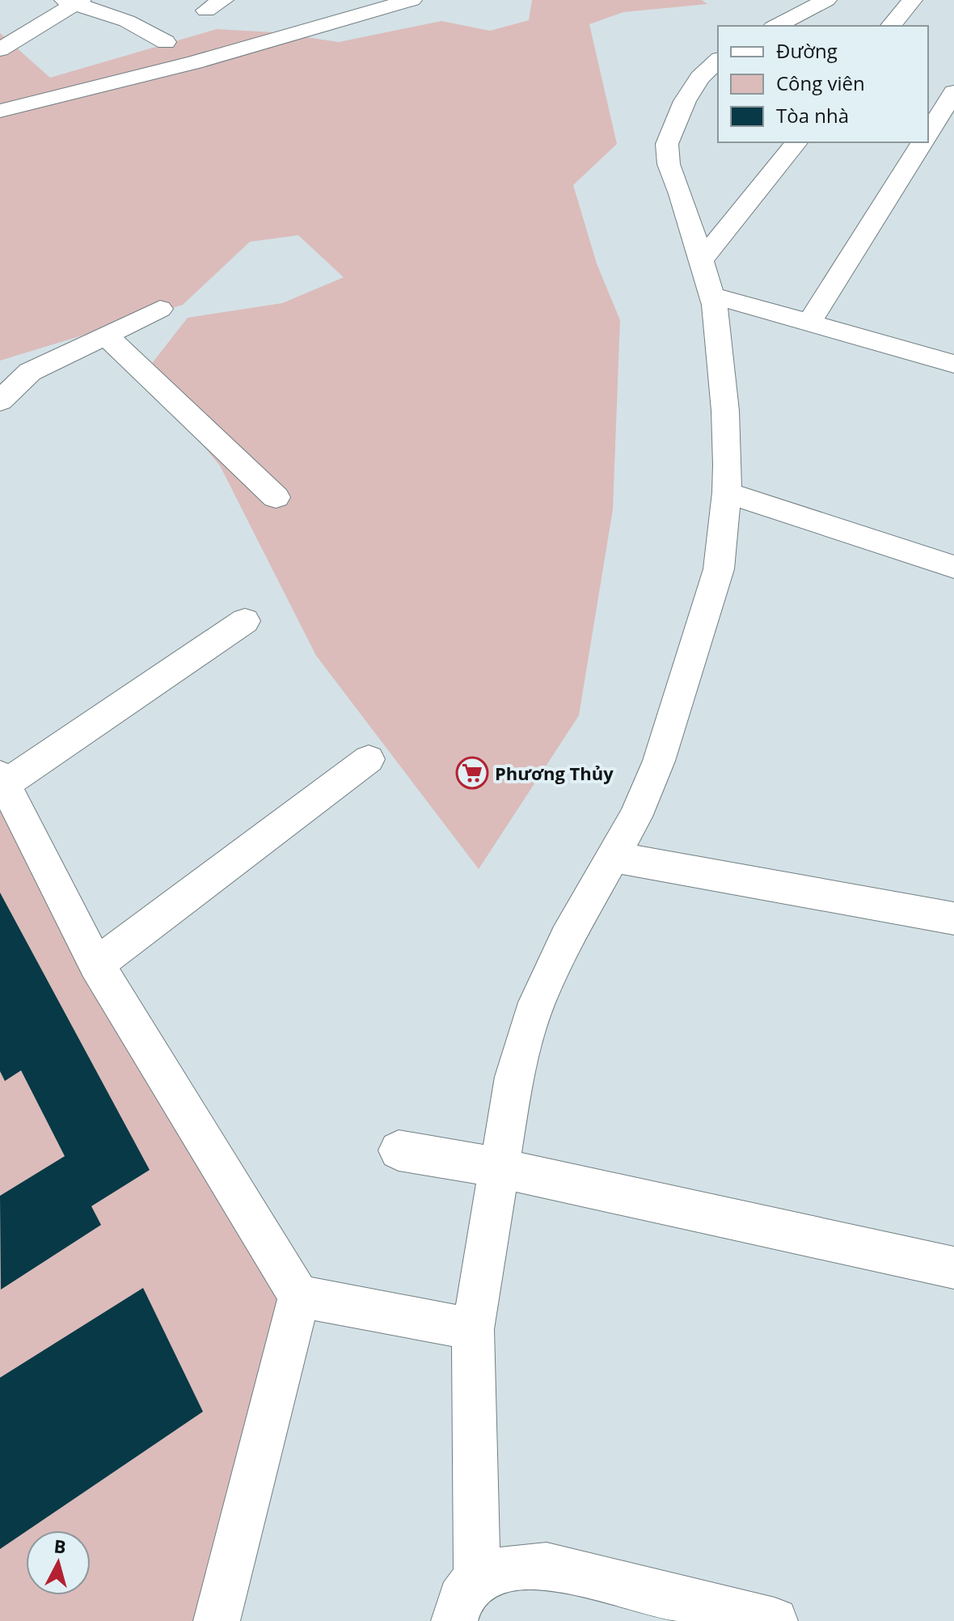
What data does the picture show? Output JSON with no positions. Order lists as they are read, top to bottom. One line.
{"places":{"supermarket":["Phương Thủy"]},"legend":["Đường","Công viên","Tòa nhà"],"north":"top"}
